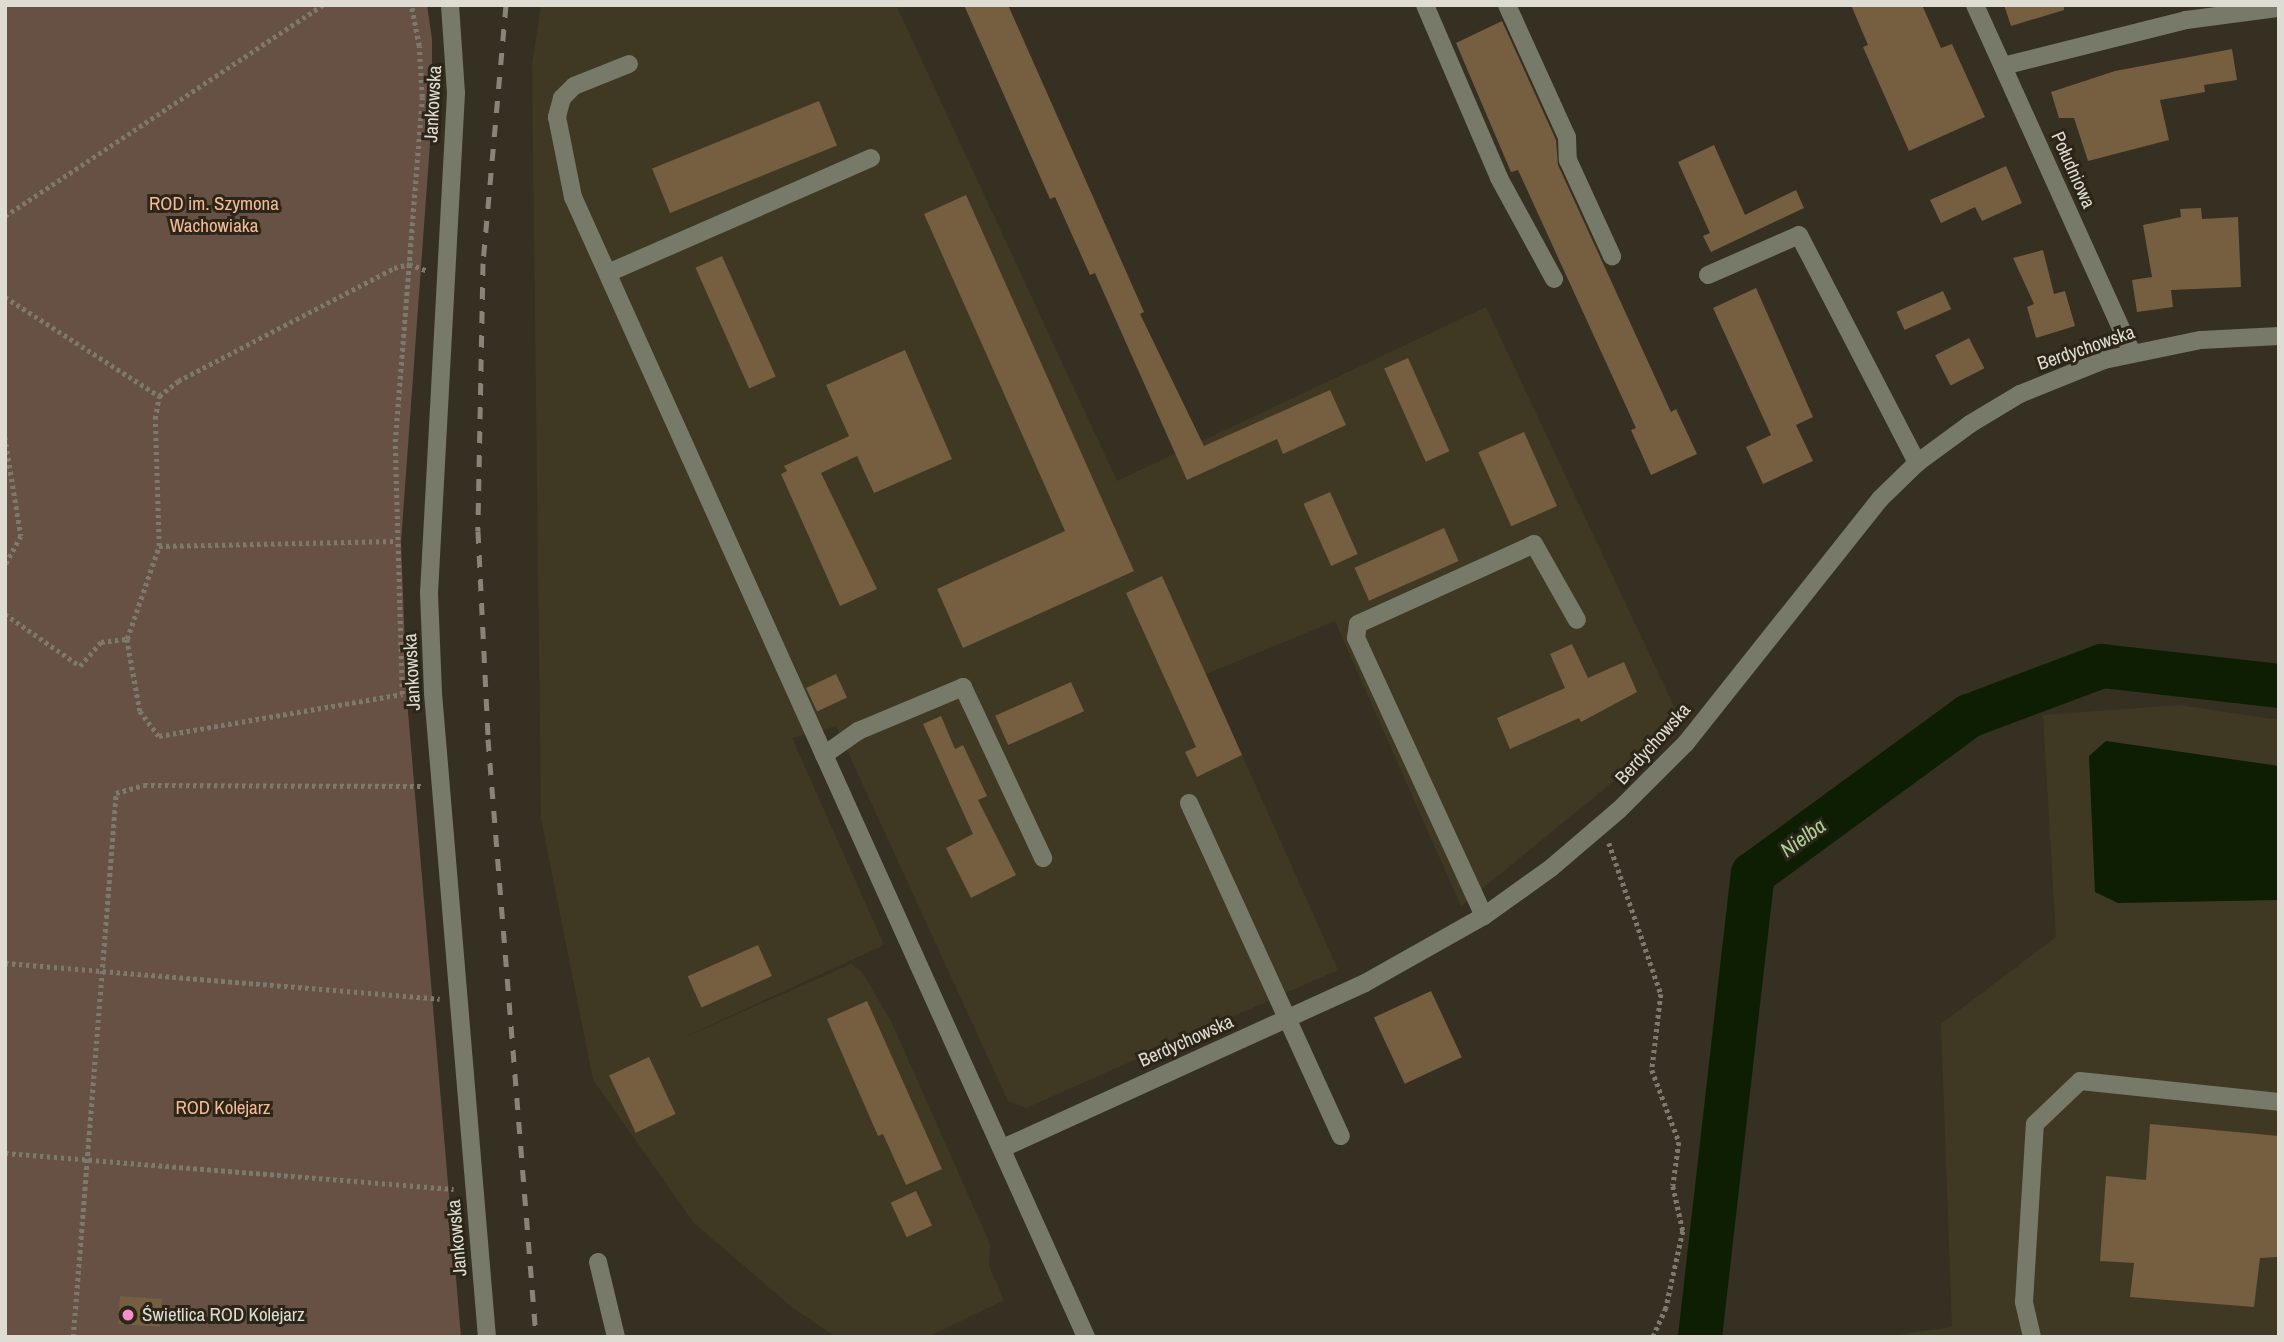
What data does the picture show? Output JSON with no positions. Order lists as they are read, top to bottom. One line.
{"streets":{"street":["Jankowska","Południowa","Berdychowska"]},"crossings":[["Południowa","Berdychowska"]],"water":["Nielba"],"parks":["ROD im. Szymona Wachowiaka","ROD Kolejarz"],"places":["Świetlica ROD Kolejarz"]}
